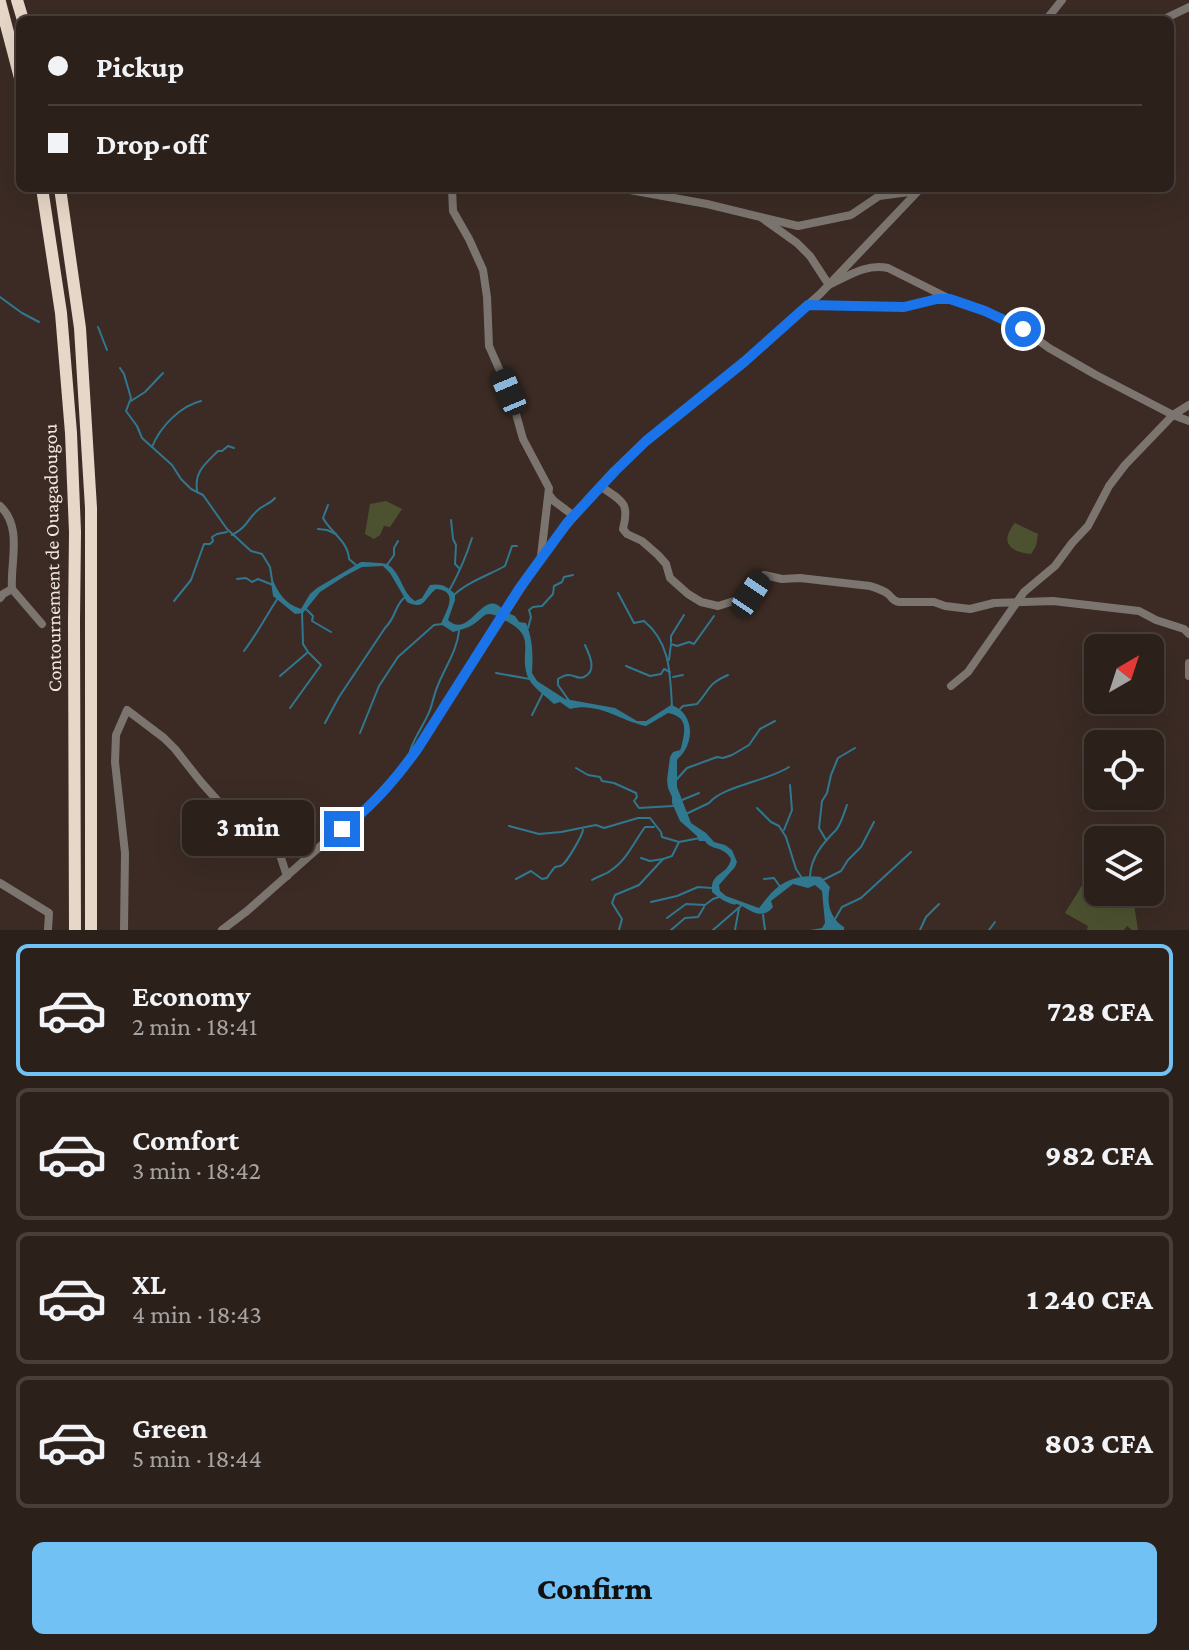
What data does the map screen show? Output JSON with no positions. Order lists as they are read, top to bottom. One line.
{"streets":{"highway":["Contournement de Ouagadougou"]},"north":"top right","page":{"banner":["Pickup","Drop-off"],"bubble":"3 min","list":[{"name":"Economy","note":"2 min · 18:41","value":"728 CFA"},{"name":"Comfort","note":"3 min · 18:42","value":"982 CFA"},{"name":"XL","note":"4 min · 18:43","value":"1 240 CFA"},{"name":"Green","note":"5 min · 18:44","value":"803 CFA"}],"buttons":"Confirm"}}
